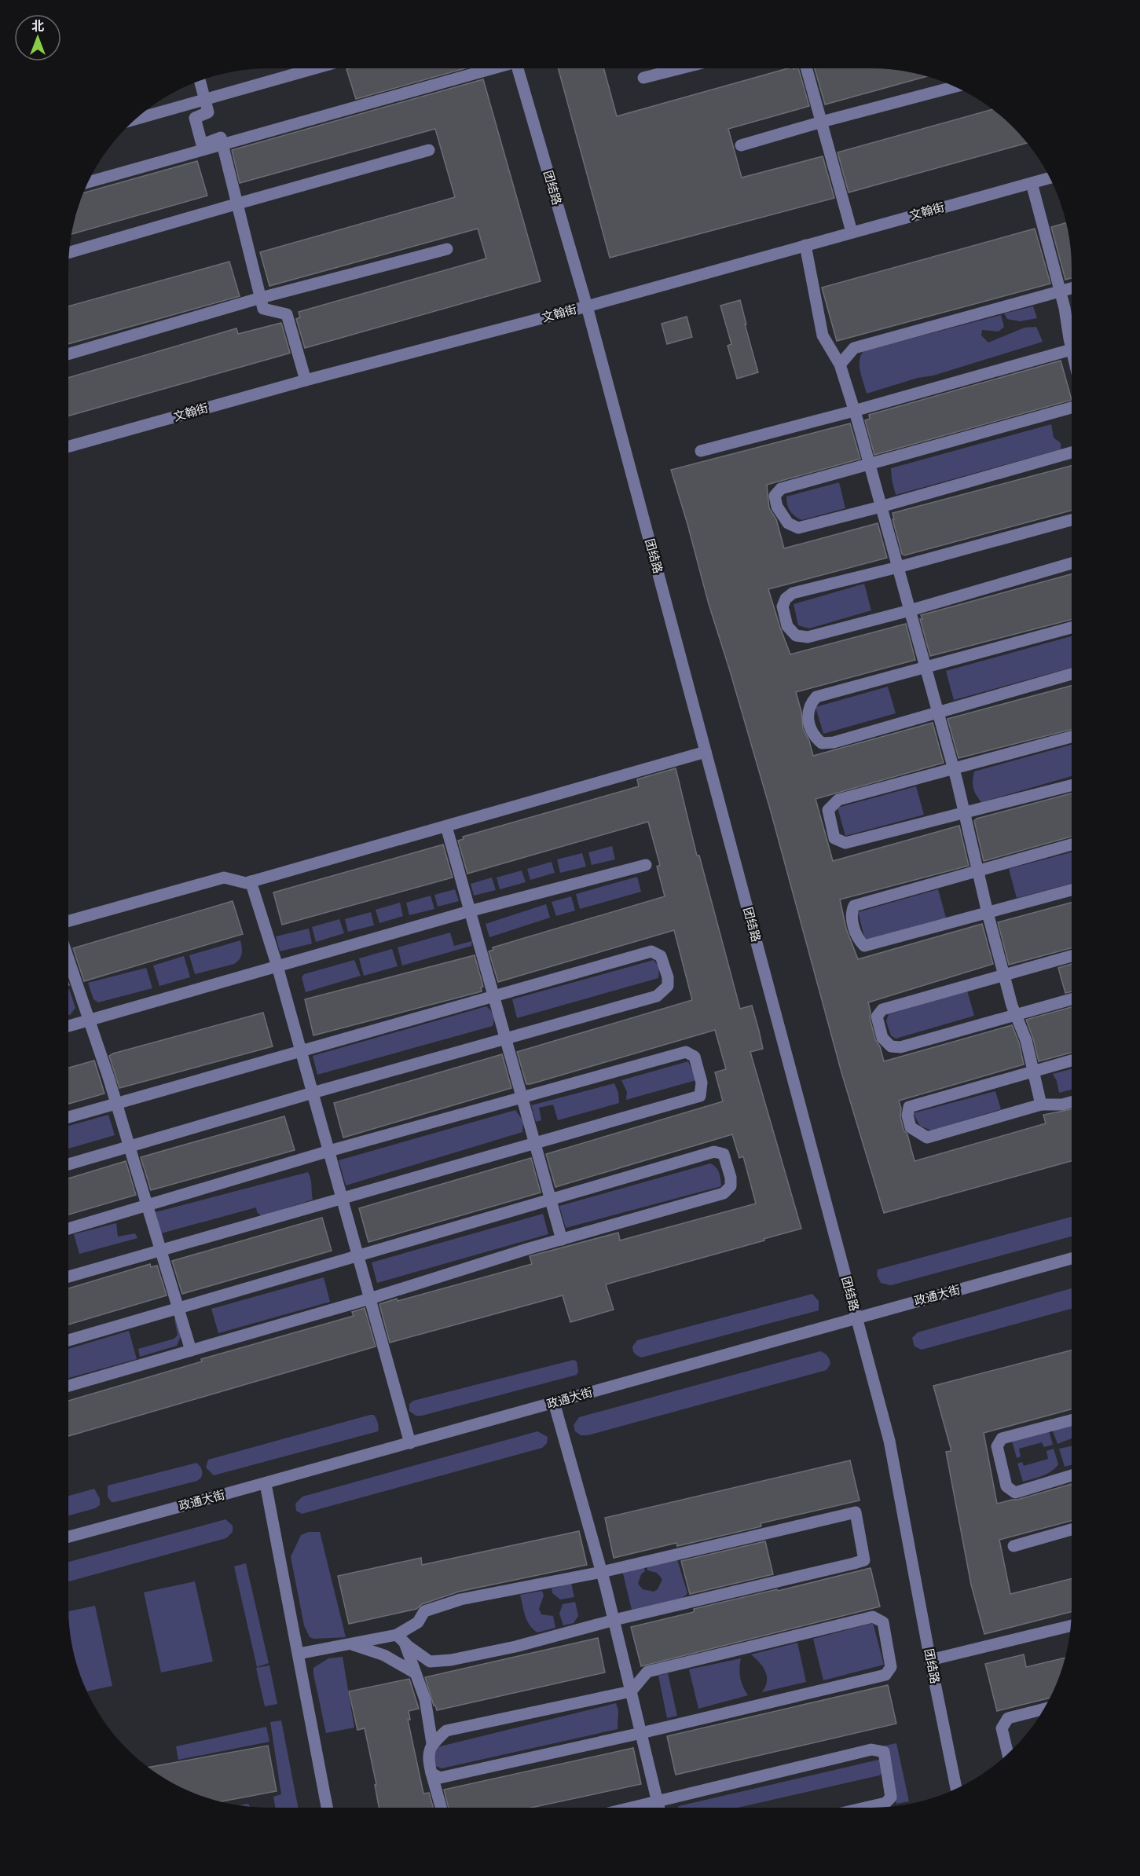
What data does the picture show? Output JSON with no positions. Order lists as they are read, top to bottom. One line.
{"streets":{"street":["团结路","文翰街","政通大街"]},"crossings":[["团结路","文翰街"],["团结路","政通大街"]],"north":"top"}
